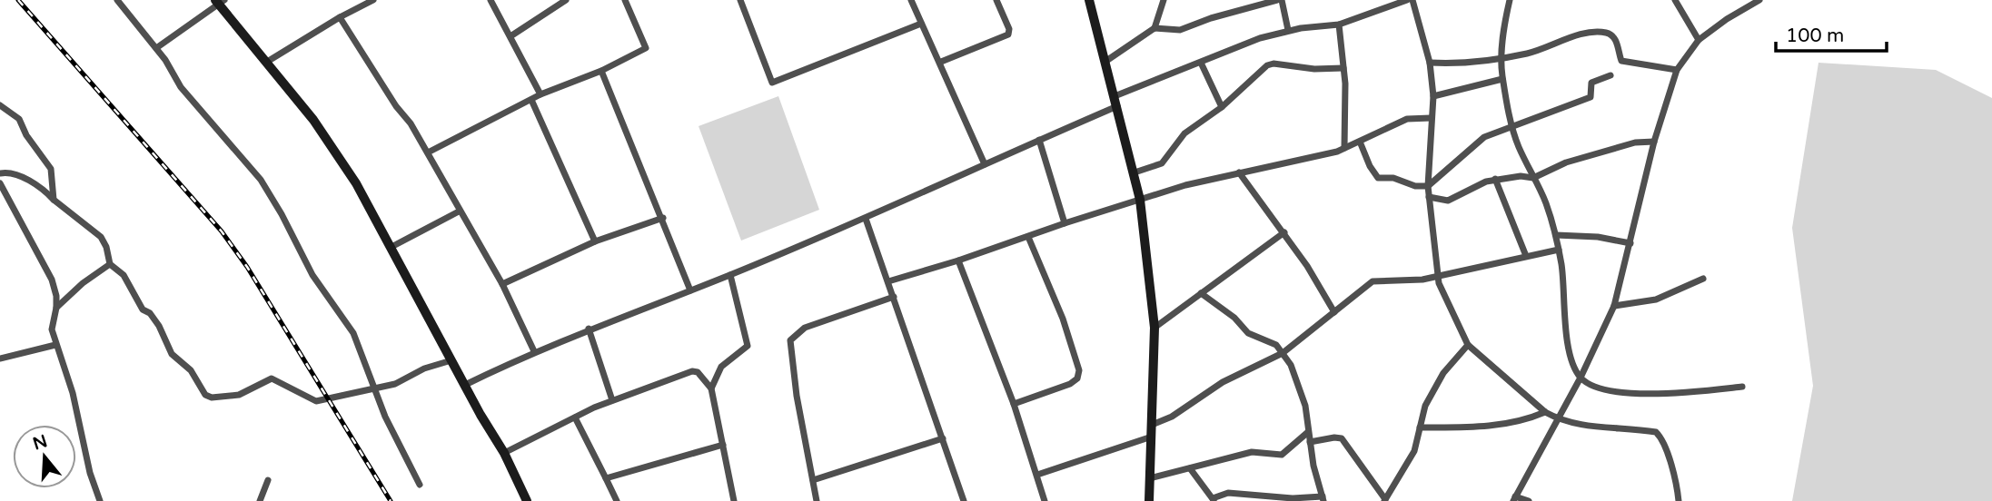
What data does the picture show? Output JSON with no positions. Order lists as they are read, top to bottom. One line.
{"scale_bar":"100 m","north":"top"}
